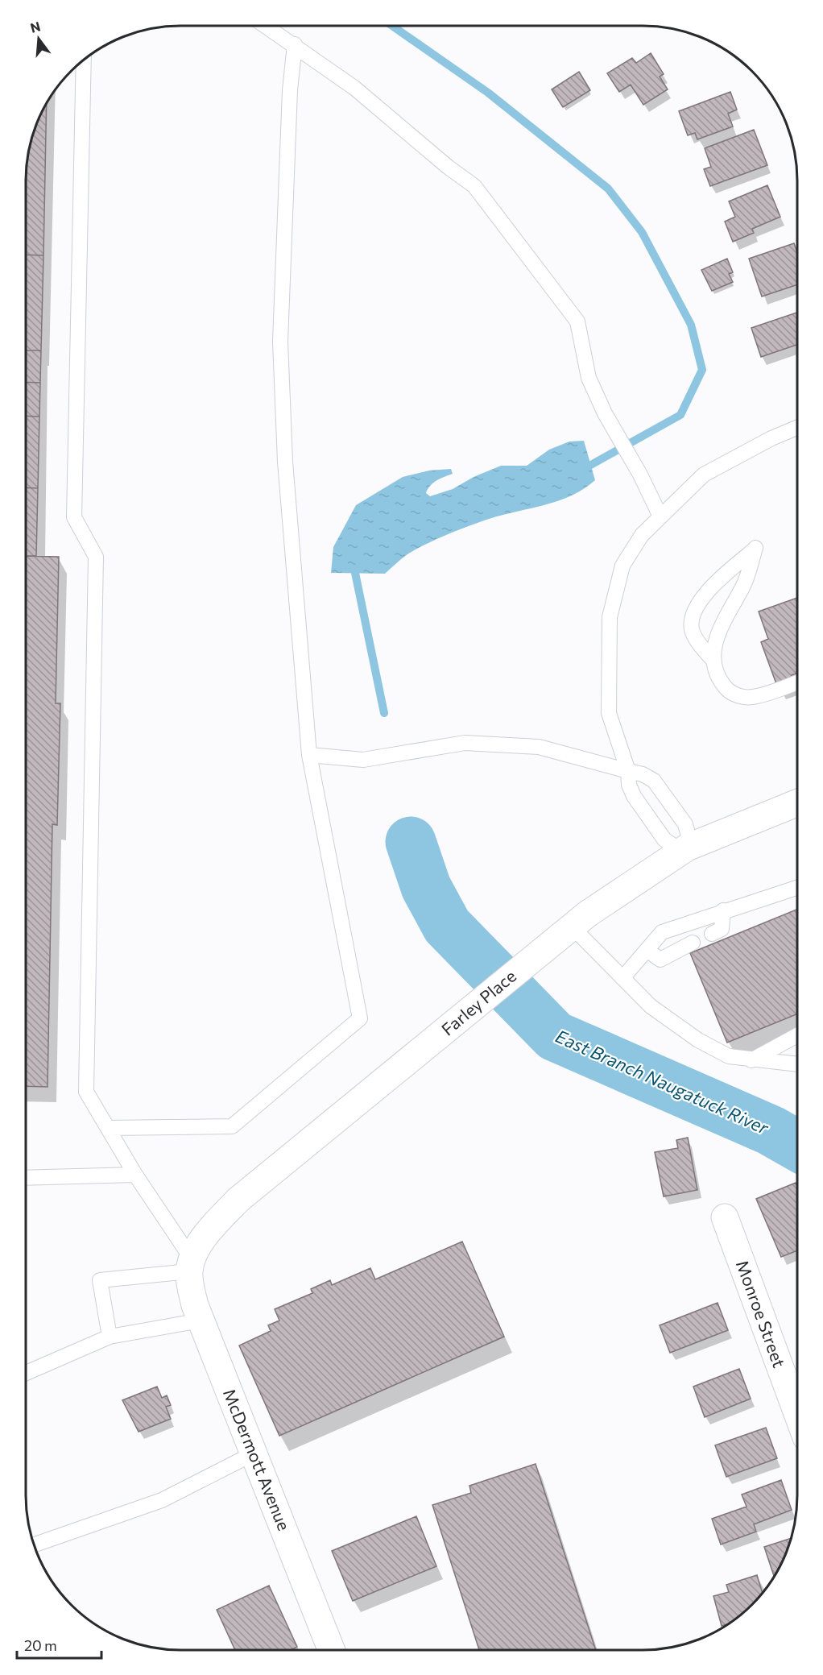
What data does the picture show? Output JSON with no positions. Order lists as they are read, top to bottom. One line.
{"streets":{"main road":["Farley Place","Monroe Street","McDermott Avenue"]},"crossings":[["Farley Place","McDermott Avenue"]],"water":["East Branch Naugatuck River"],"scale_bar":"20 m","north":"top"}
